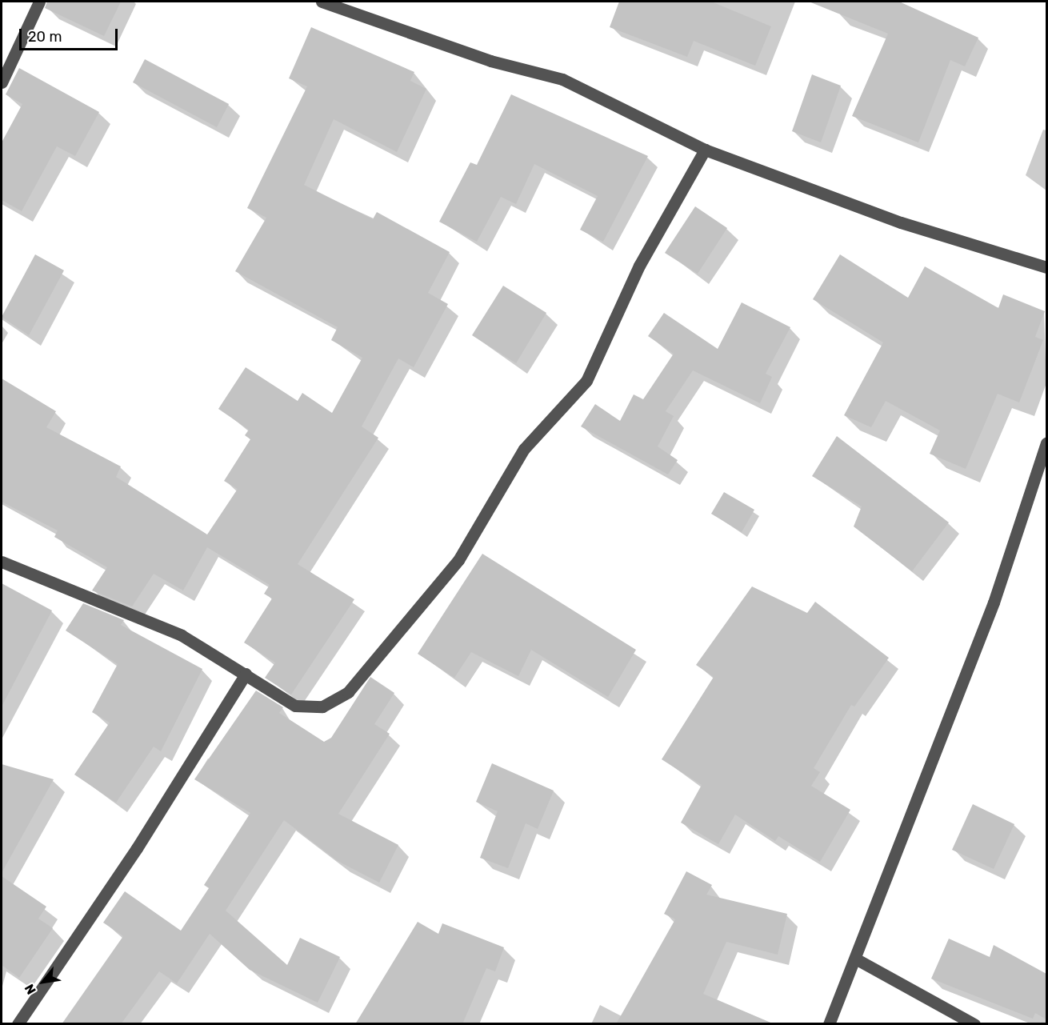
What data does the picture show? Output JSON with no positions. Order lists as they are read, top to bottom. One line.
{"scale_bar":"20 m","north":"bottom left"}
